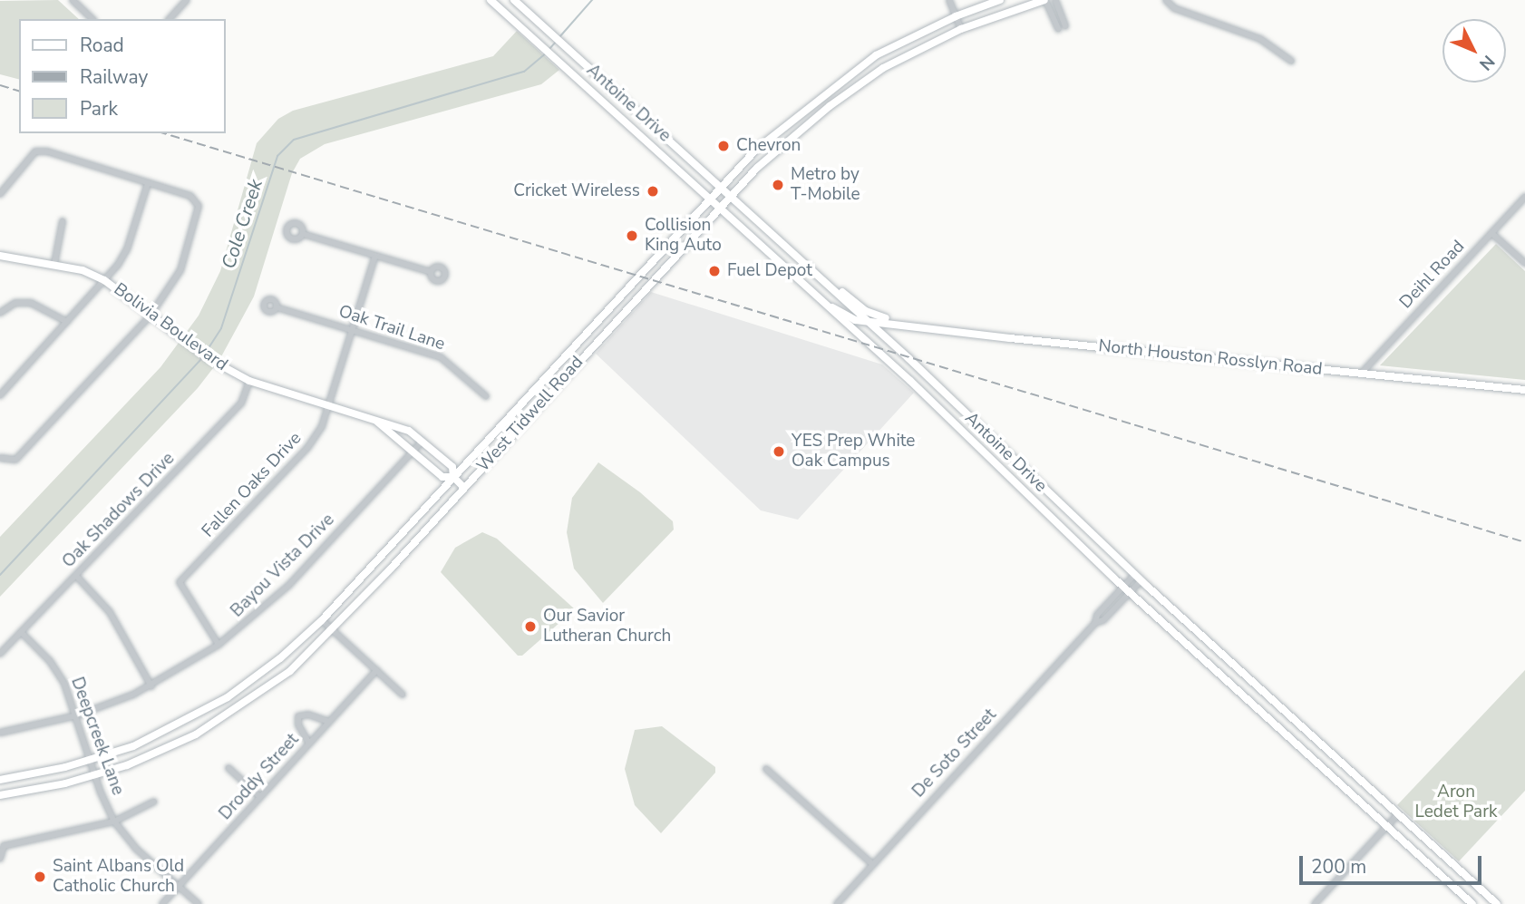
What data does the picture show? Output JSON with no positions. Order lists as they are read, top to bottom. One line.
{"streets":{"main road":["Antoine Drive","Bolivia Boulevard","North Houston Rosslyn Road","West Tidwell Road"],"street":["Deihl Road","Oak Trail Lane","Fallen Oaks Drive","Oak Shadows Drive","Bayou Vista Drive","Deepcreek Lane","De Soto Street","Droddy Street"]},"crossings":[["Antoine Drive","North Houston Rosslyn Road"],["Antoine Drive","West Tidwell Road"],["Antoine Drive","De Soto Street"],["Deihl Road","North Houston Rosslyn Road"],["Bolivia Boulevard","West Tidwell Road"],["Bolivia Boulevard","Fallen Oaks Drive"],["Bolivia Boulevard","Oak Shadows Drive"],["Bolivia Boulevard","Bayou Vista Drive"],["Oak Trail Lane","Fallen Oaks Drive"],["West Tidwell Road","Deepcreek Lane"],["Fallen Oaks Drive","Bayou Vista Drive"],["Oak Shadows Drive","Deepcreek Lane"],["Bayou Vista Drive","Deepcreek Lane"],["Deepcreek Lane","Droddy Street"]],"water":["Cole Creek"],"parks":["Aron Ledet Park"],"places":["Chevron","Metro by T-Mobile","Cricket Wireless","Collision King Auto","Fuel Depot","YES Prep White Oak Campus","Our Savior Lutheran Church","Saint Albans Old Catholic Church"],"legend":["Road","Railway","Park"],"scale_bar":"200 m","north":"bottom right"}
